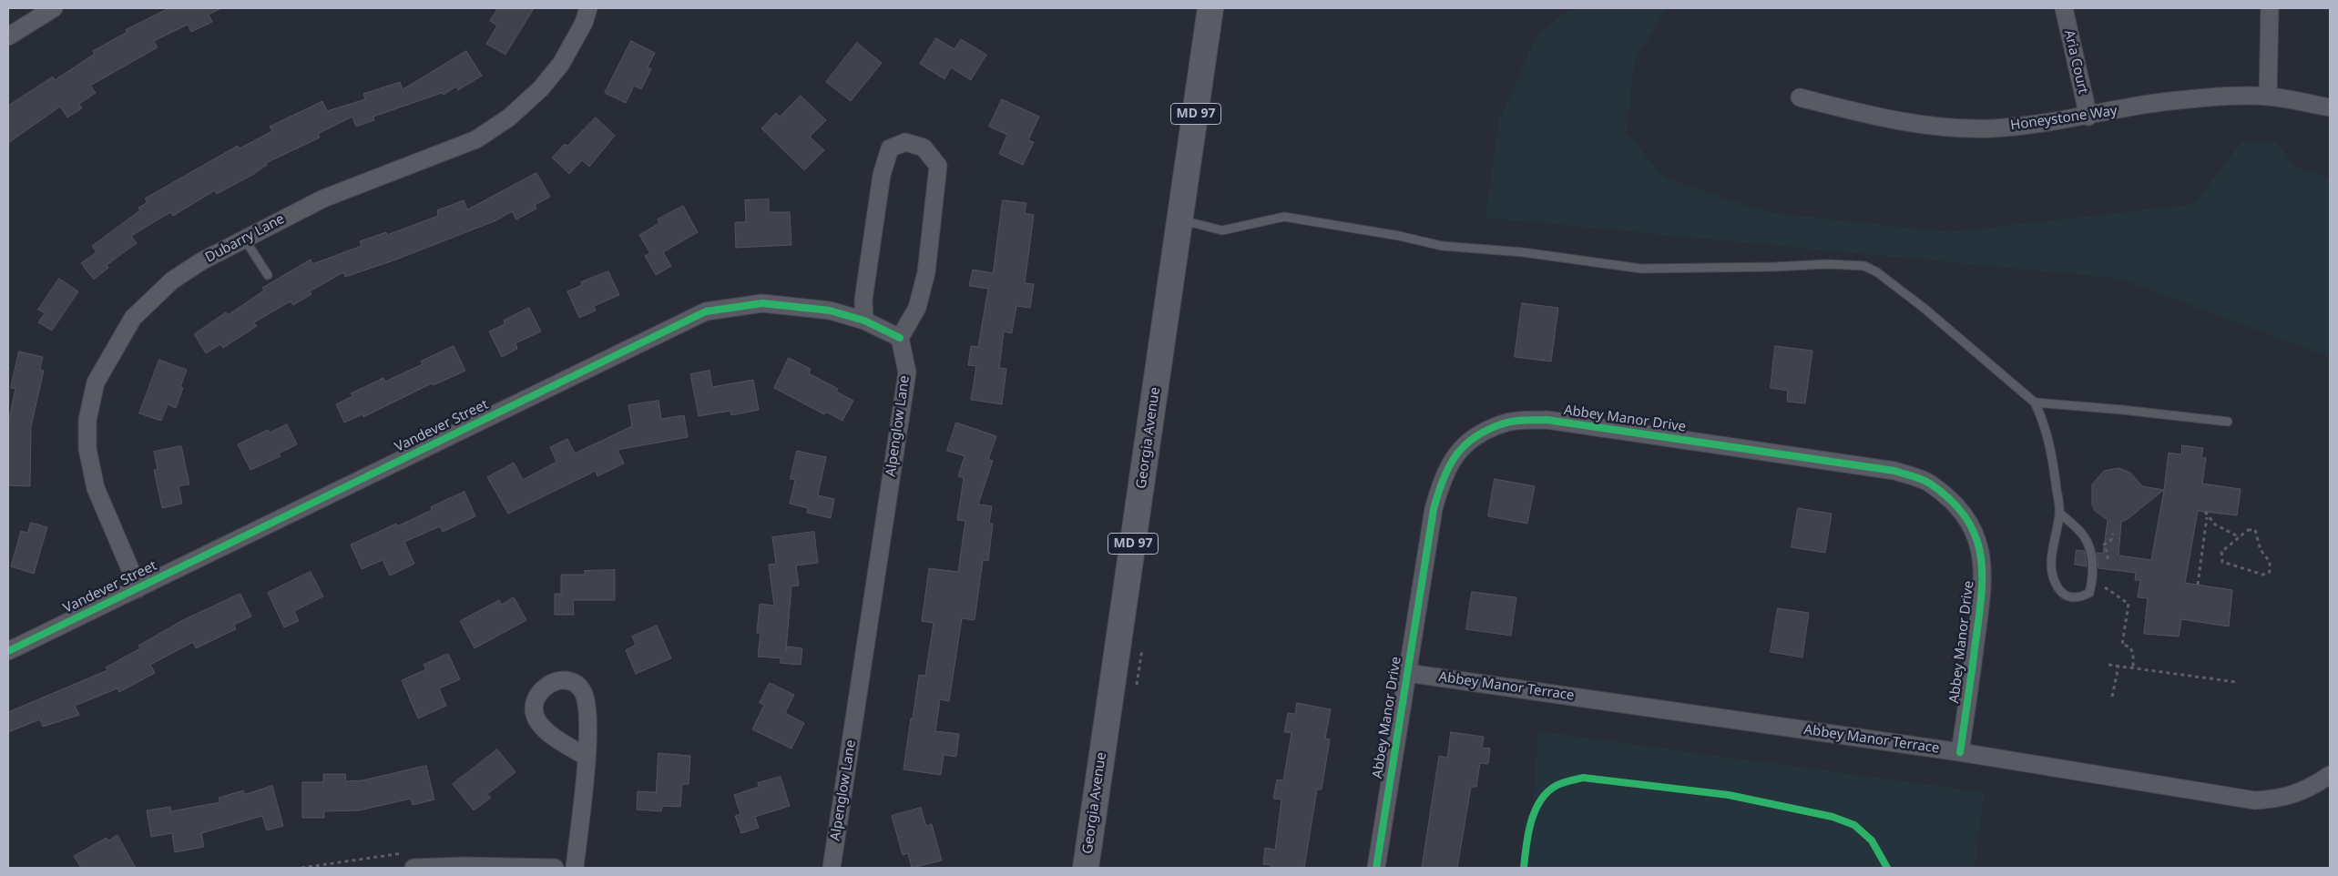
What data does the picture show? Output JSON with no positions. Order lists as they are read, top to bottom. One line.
{"streets":{"main road":["MD 97","Georgia Avenue"],"street":["Aria Court","Honeystone Way","Dubarry Lane","Abbey Manor Drive","Vandever Street","Alpenglow Lane","Abbey Manor Terrace"]},"crossings":[["Aria Court","Honeystone Way"],["Dubarry Lane","Vandever Street"],["Abbey Manor Drive","Abbey Manor Terrace"],["Vandever Street","Alpenglow Lane"]]}
